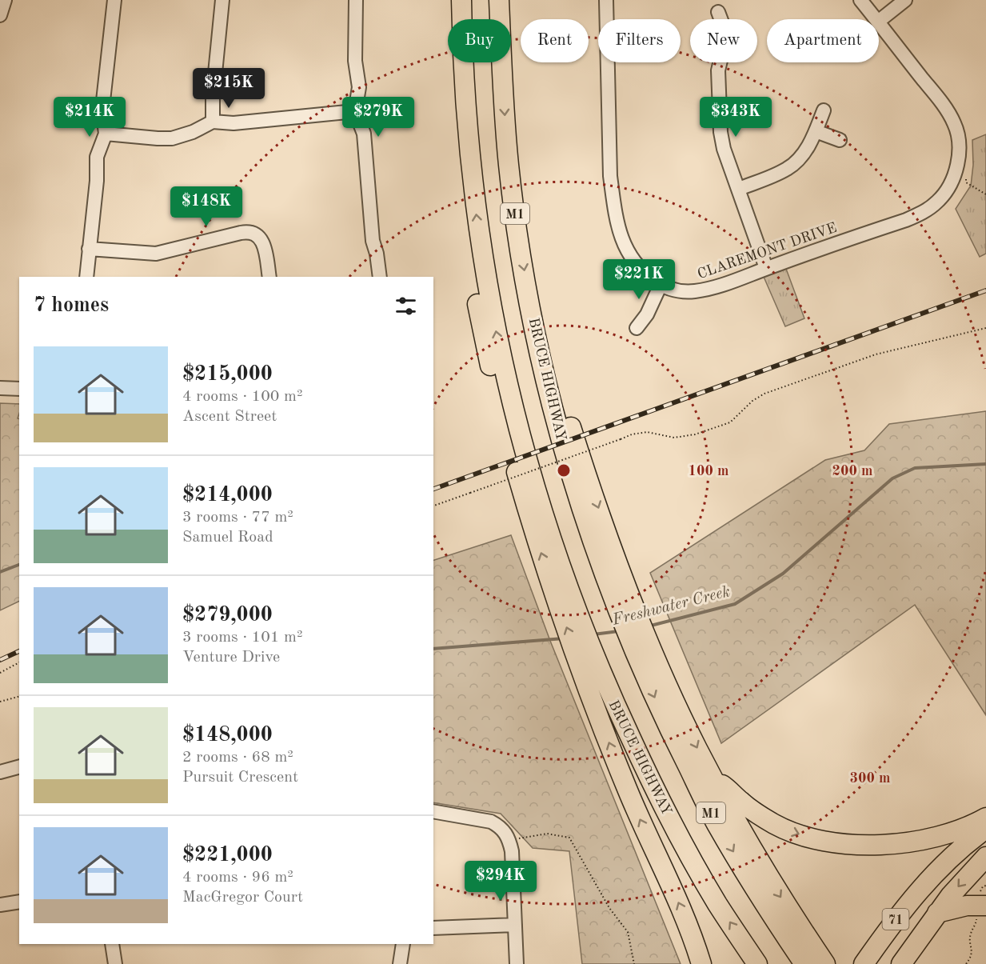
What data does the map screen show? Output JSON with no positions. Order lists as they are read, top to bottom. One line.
{"streets":{"highway":["M1","BRUCE HIGHWAY","71"],"street":["CLAREMONT DRIVE"]},"crossings":[["M1","BRUCE HIGHWAY"]],"water":["Freshwater Creek"],"page":{"chip":["Buy","Rent","Filters","New","Apartment"],"price":["$215K","$214K","$279K","$343K","$148K","$221K","$294K"],"heading":"7 homes","list":[{"name":"$215,000","note":"4 rooms · 100 m² · Ascent Street"},{"name":"$214,000","note":"3 rooms · 77 m² · Samuel Road"},{"name":"$279,000","note":"3 rooms · 101 m² · Venture Drive"},{"name":"$148,000","note":"2 rooms · 68 m² · Pursuit Crescent"},{"name":"$221,000","note":"4 rooms · 96 m² · MacGregor Court"}]},"rings":["100 m","200 m","300 m"]}
